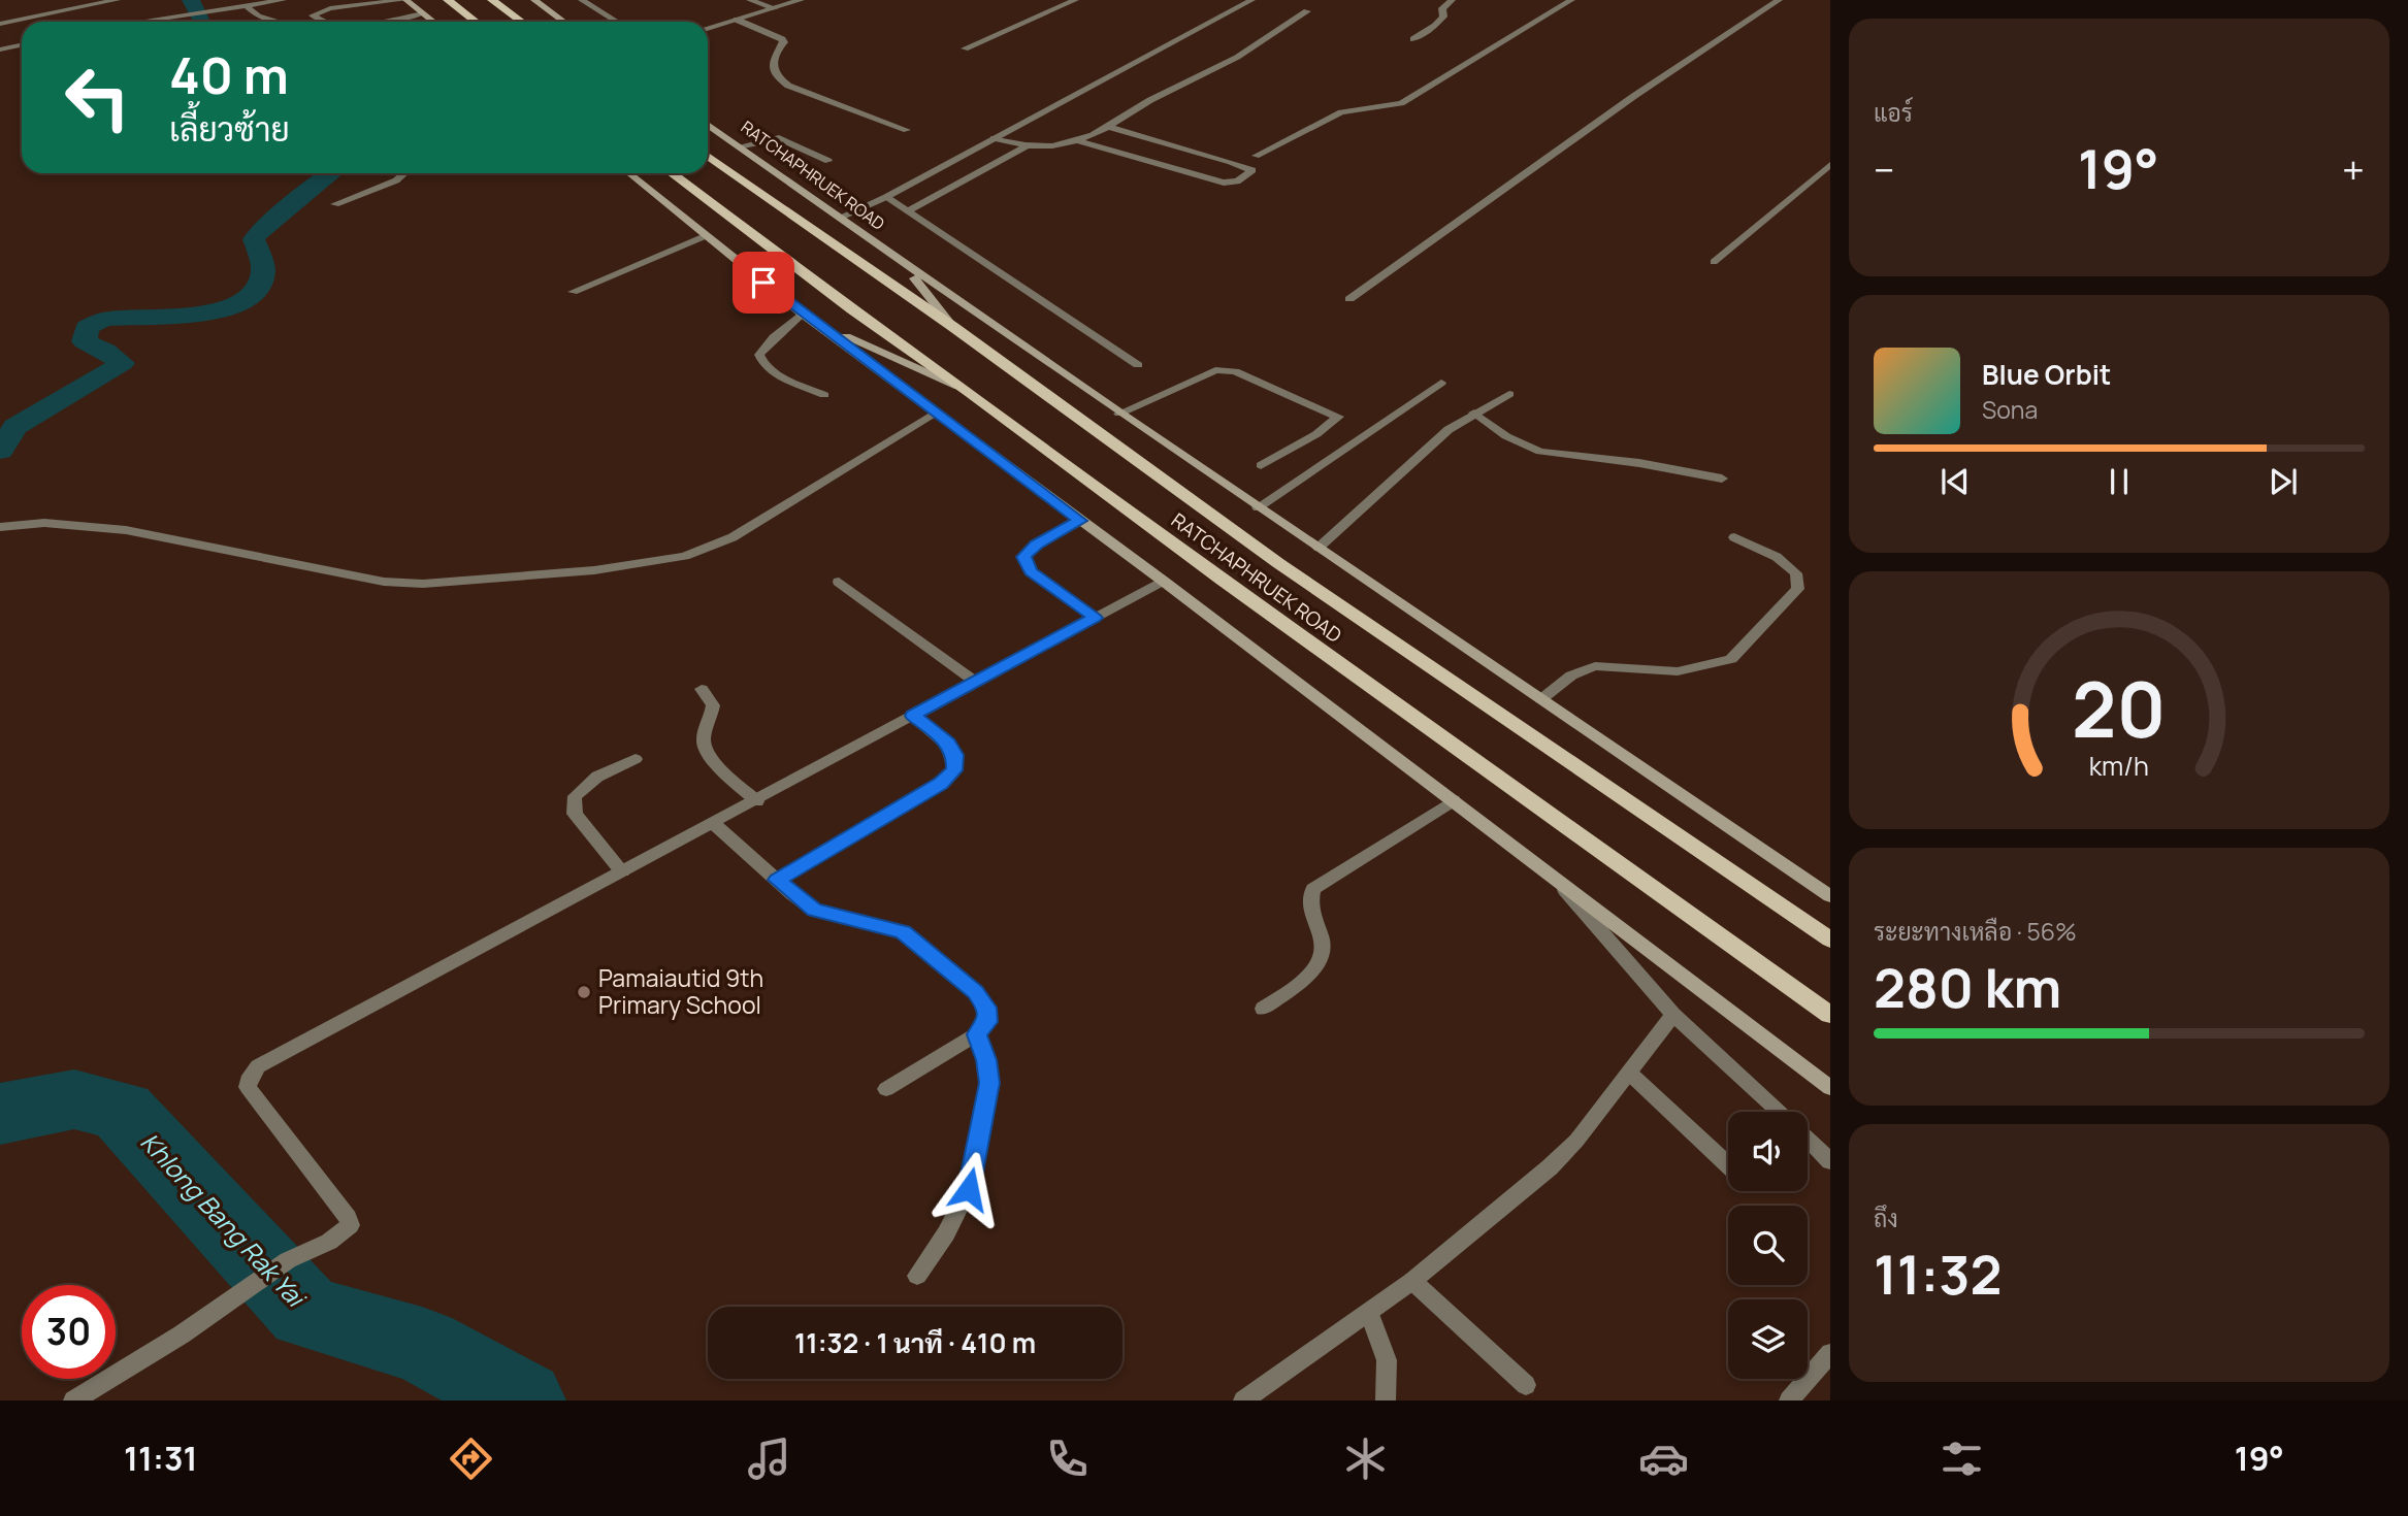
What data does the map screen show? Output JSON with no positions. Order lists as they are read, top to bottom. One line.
{"streets":{"main road":["RATCHAPHRUEK ROAD"]},"water":["Khlong Bang Rak Yai"],"places":["Pamaiautid 9th Primary School"],"page":{"tile":["แอร์",["ระยะทางเหลือ · 56%","280 km"],["ถึง","11:32"]],"turn":["40 m","เลี้ยวซ้าย"],"heat":["−","19°","+"],"song":["Blue Orbit","Sona"],"limit":"30","trip":"11:32 · 1 นาที · 410 m","tabs":["11:31","19°"],"gauge":["20","km/h"]}}
